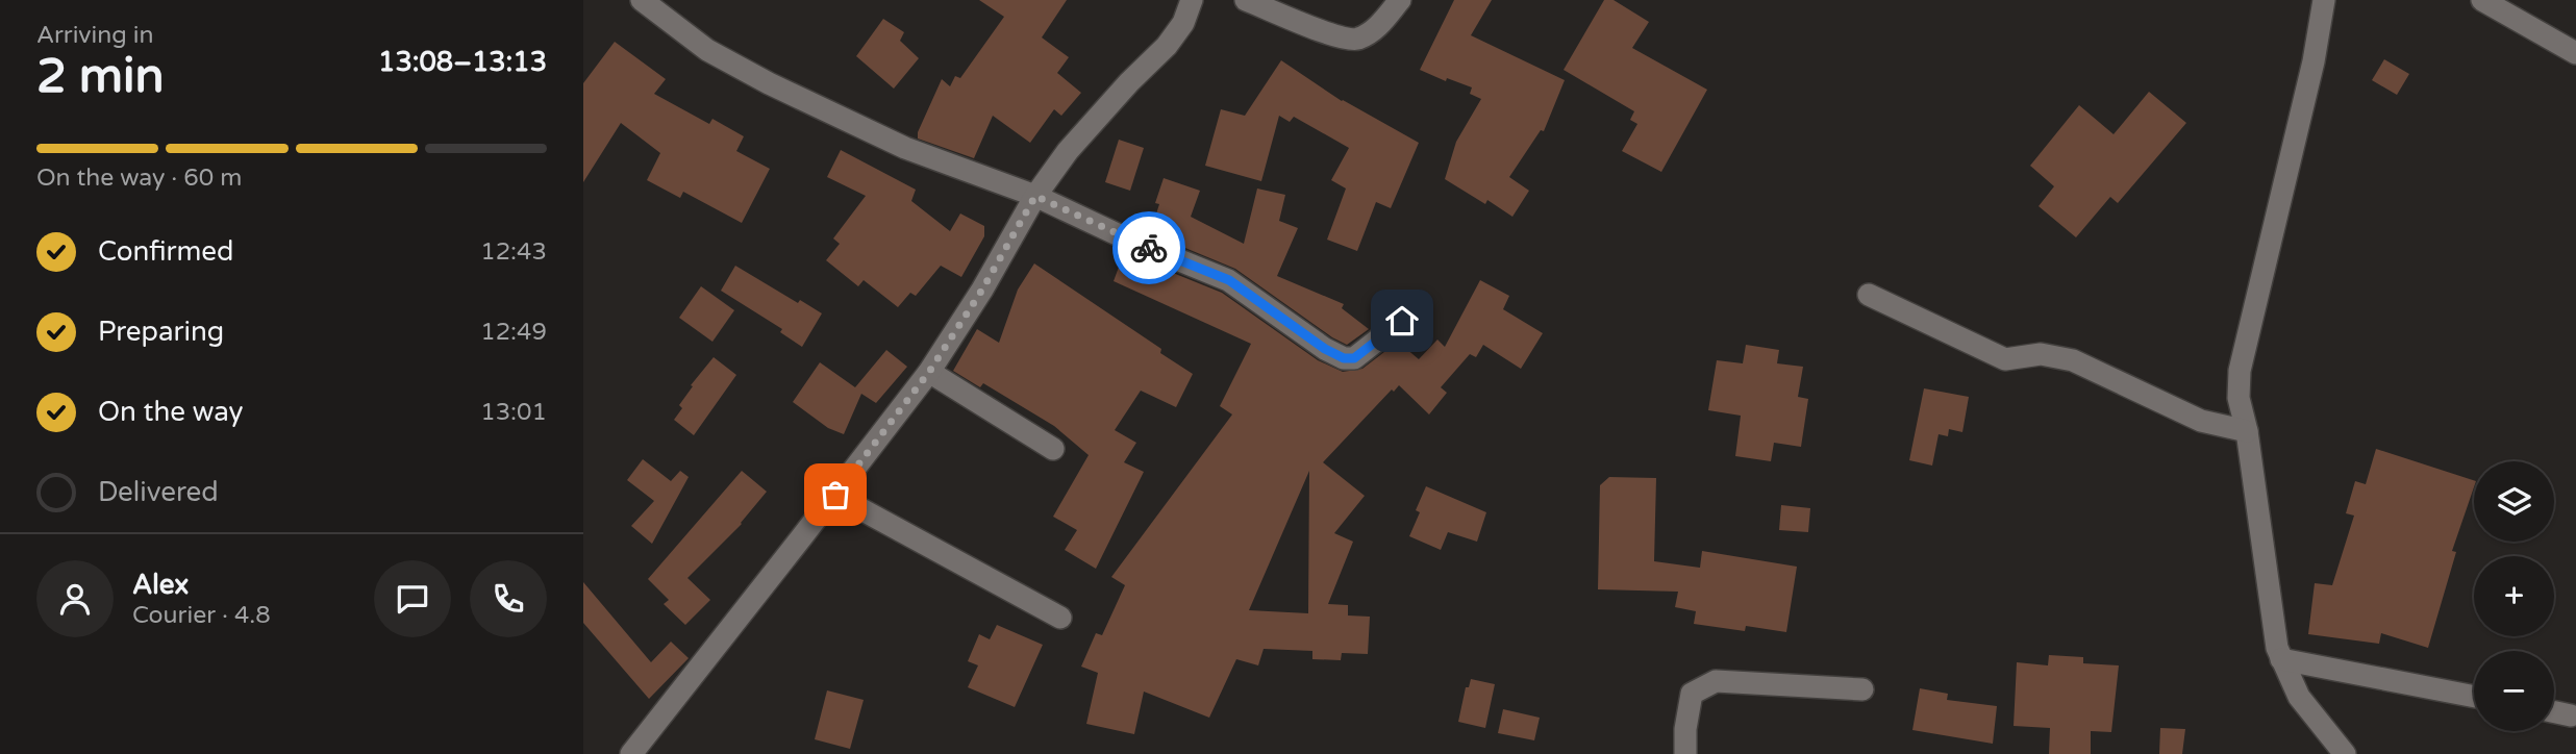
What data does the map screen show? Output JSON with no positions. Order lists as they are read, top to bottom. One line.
{"page":{"heading":["2 min","Arriving in","13:08–13:13"],"panel":["Alex","Courier · 4.8"],"bar":"On the way · 60 m","list":[["Confirmed","12:43"],["Preparing","12:49"],["On the way","13:01"],"Delivered"],"map_buttons":["+","−"]}}
